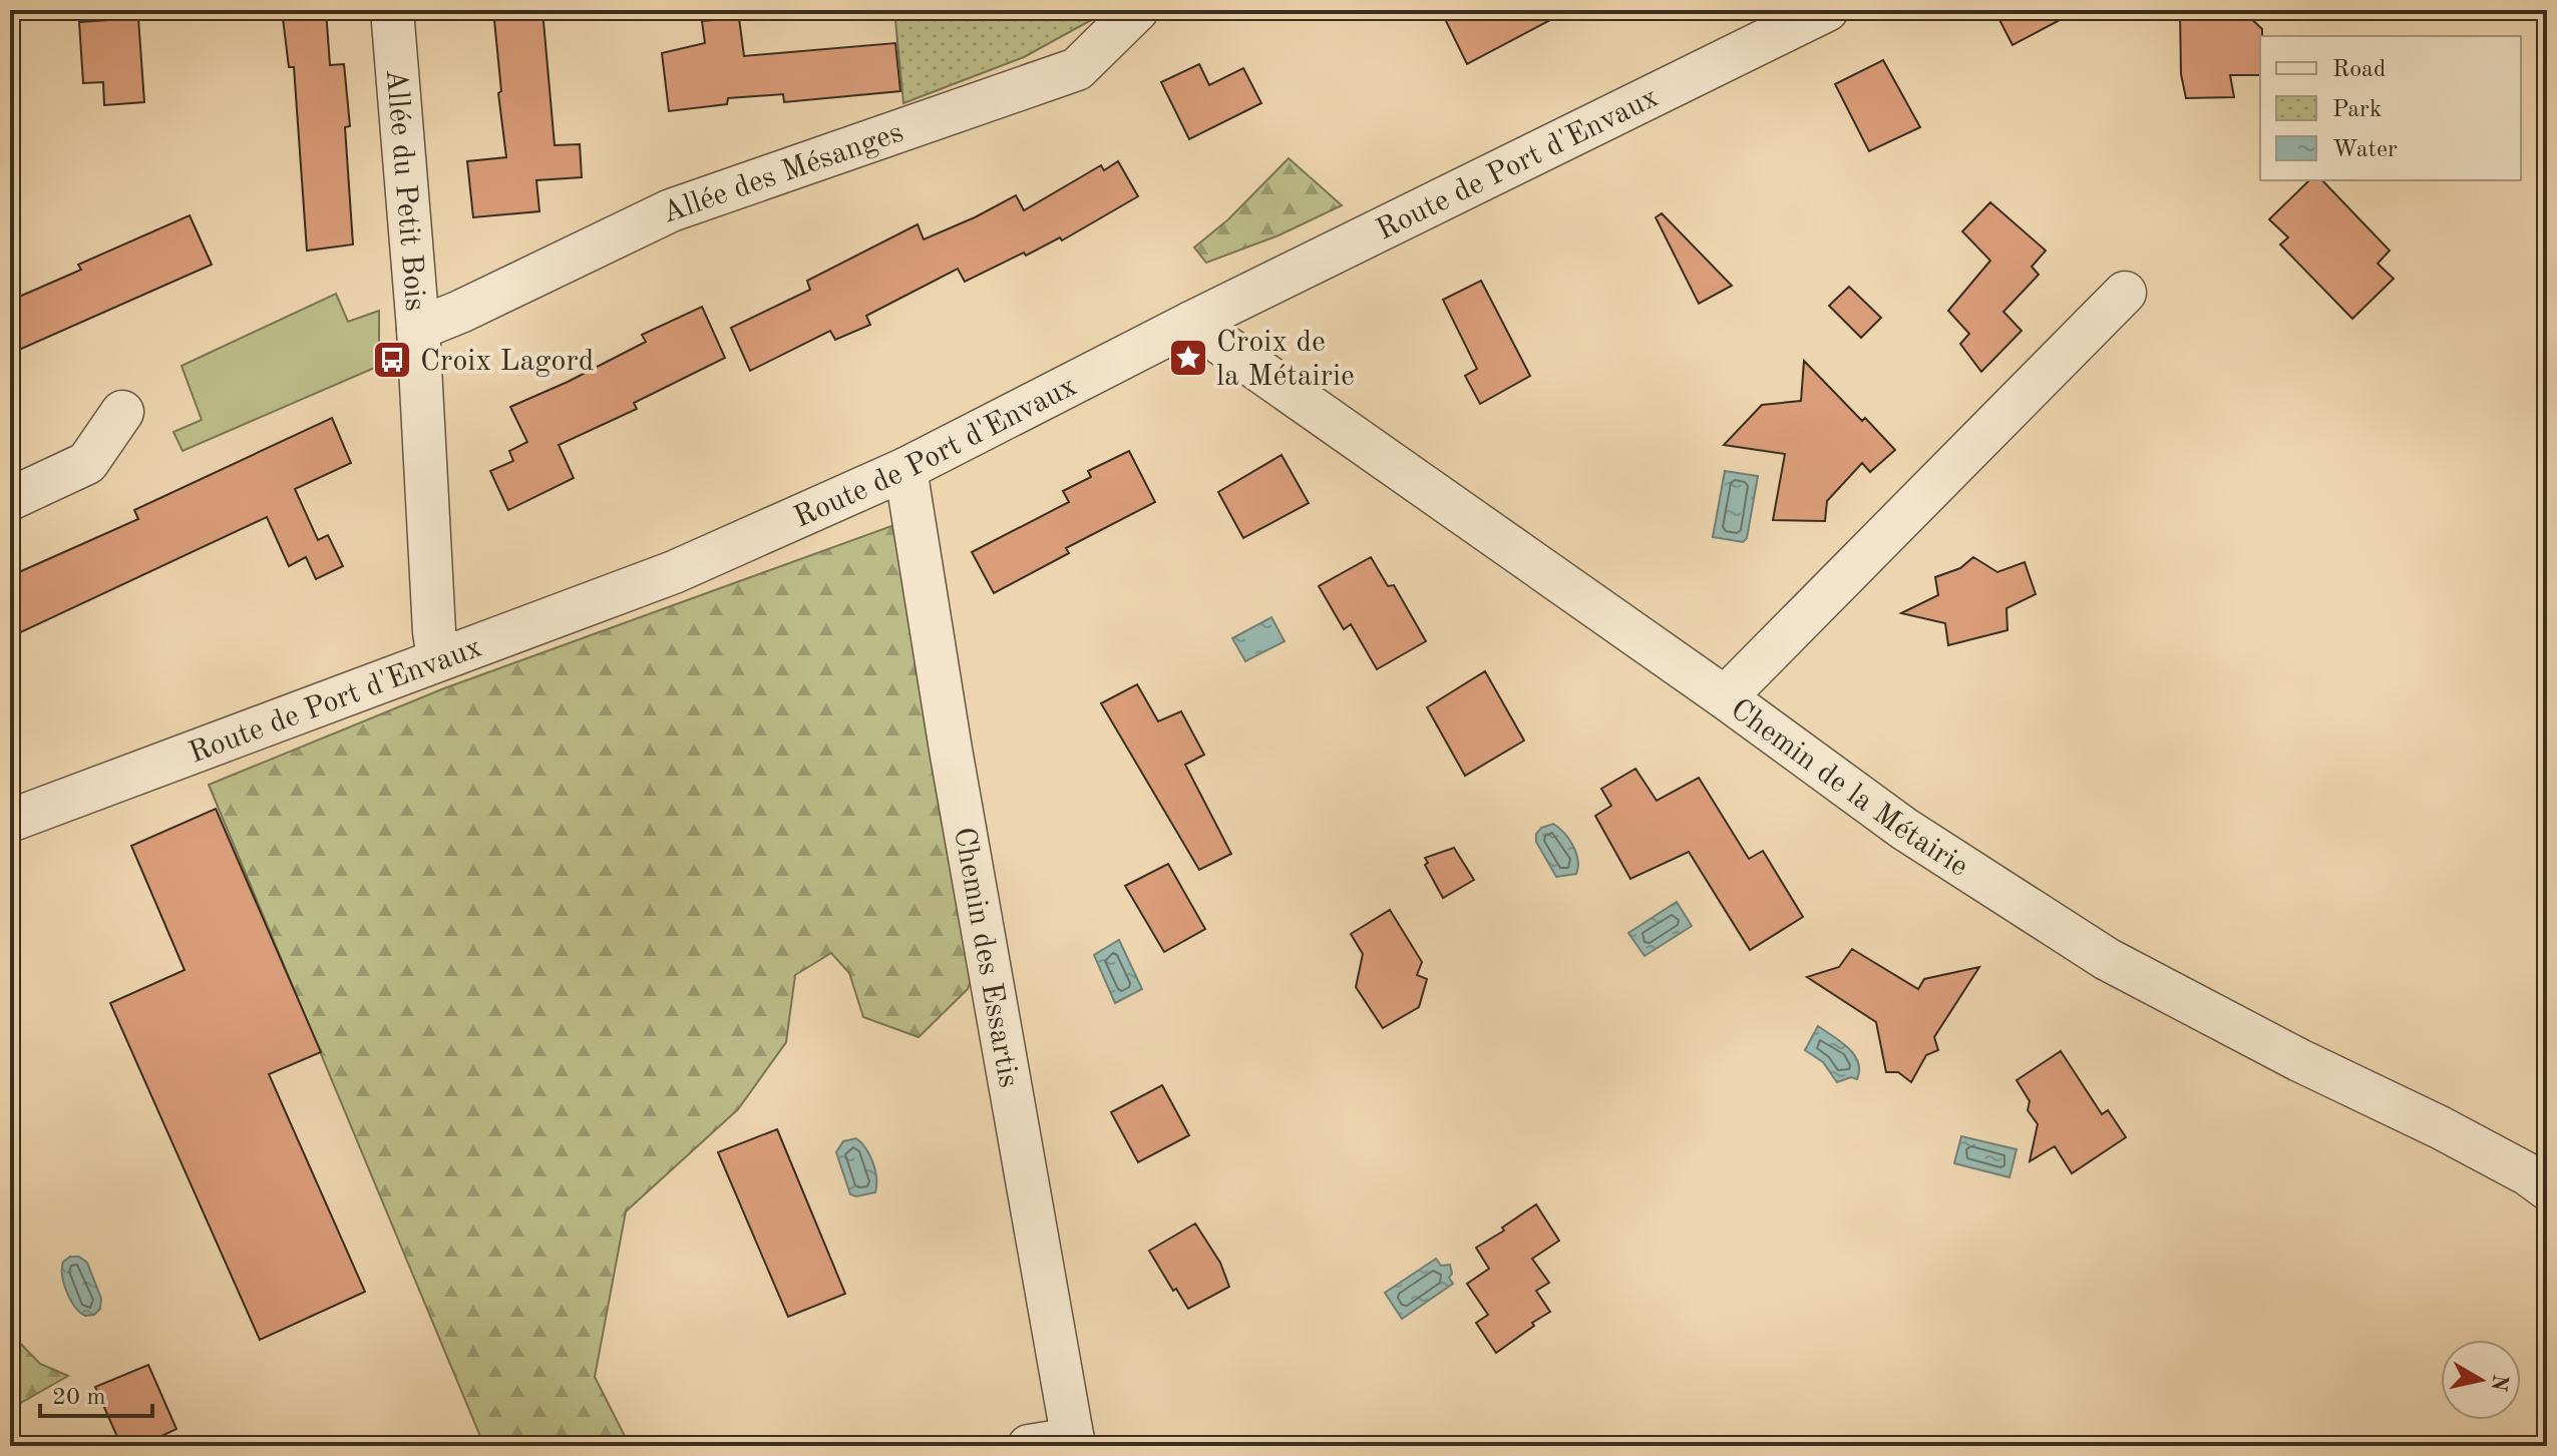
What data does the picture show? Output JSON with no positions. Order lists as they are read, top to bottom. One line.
{"streets":{"street":["Route de Port d'Envaux","Allée des Mésanges","Allée du Petit Bois","Chemin de la Métairie","Chemin des Essartis"]},"crossings":[["Route de Port d'Envaux","Allée du Petit Bois"],["Route de Port d'Envaux","Chemin de la Métairie"],["Route de Port d'Envaux","Chemin des Essartis"],["Allée des Mésanges","Allée du Petit Bois"]],"places":{"place":["Croix de la Métairie"],"bus stop":["Croix Lagord"]},"legend":["Road","Park","Water"],"scale_bar":"20 m","north":"right"}
